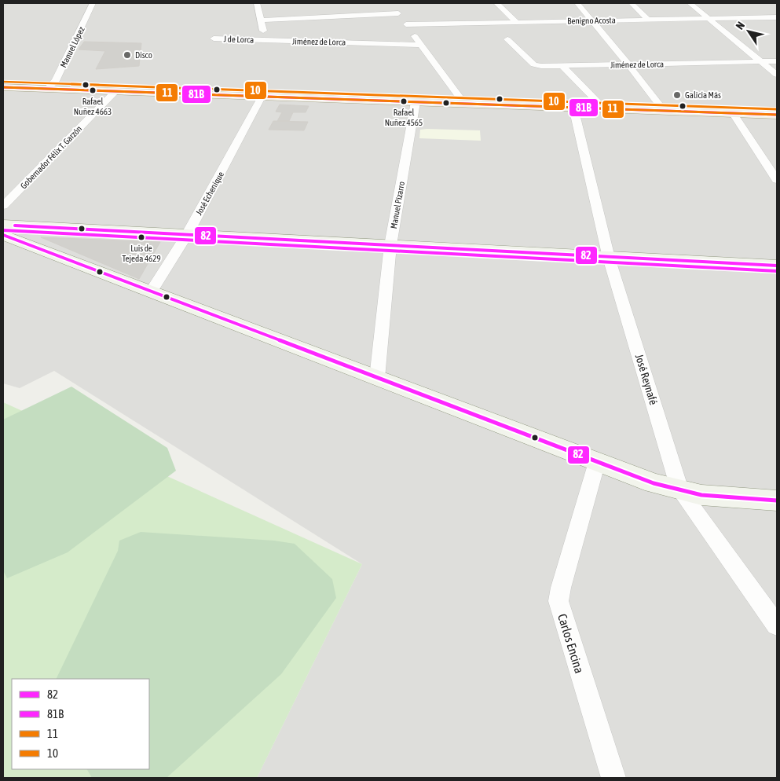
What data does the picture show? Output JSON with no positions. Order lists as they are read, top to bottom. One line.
{"streets":{"street":["Benigno Acosta","J de Lorca","Jiménez de Lorca","Manuel López","Gobernador Félix T. Garzón","José Echenique","Manuel Pizarro","José Reynafé","Carlos Encina"]},"crossings":[["J de Lorca","Jiménez de Lorca"]],"places":["Disco","Rafael Nuñez 4663","Galicia Más","Rafael Nuñez 4565","Luis de Tejeda 4629"],"lines":["transit line 10","transit line 81B","transit line 11","transit line 82"],"legend":["82","81B","11","10"],"north":"top left"}
